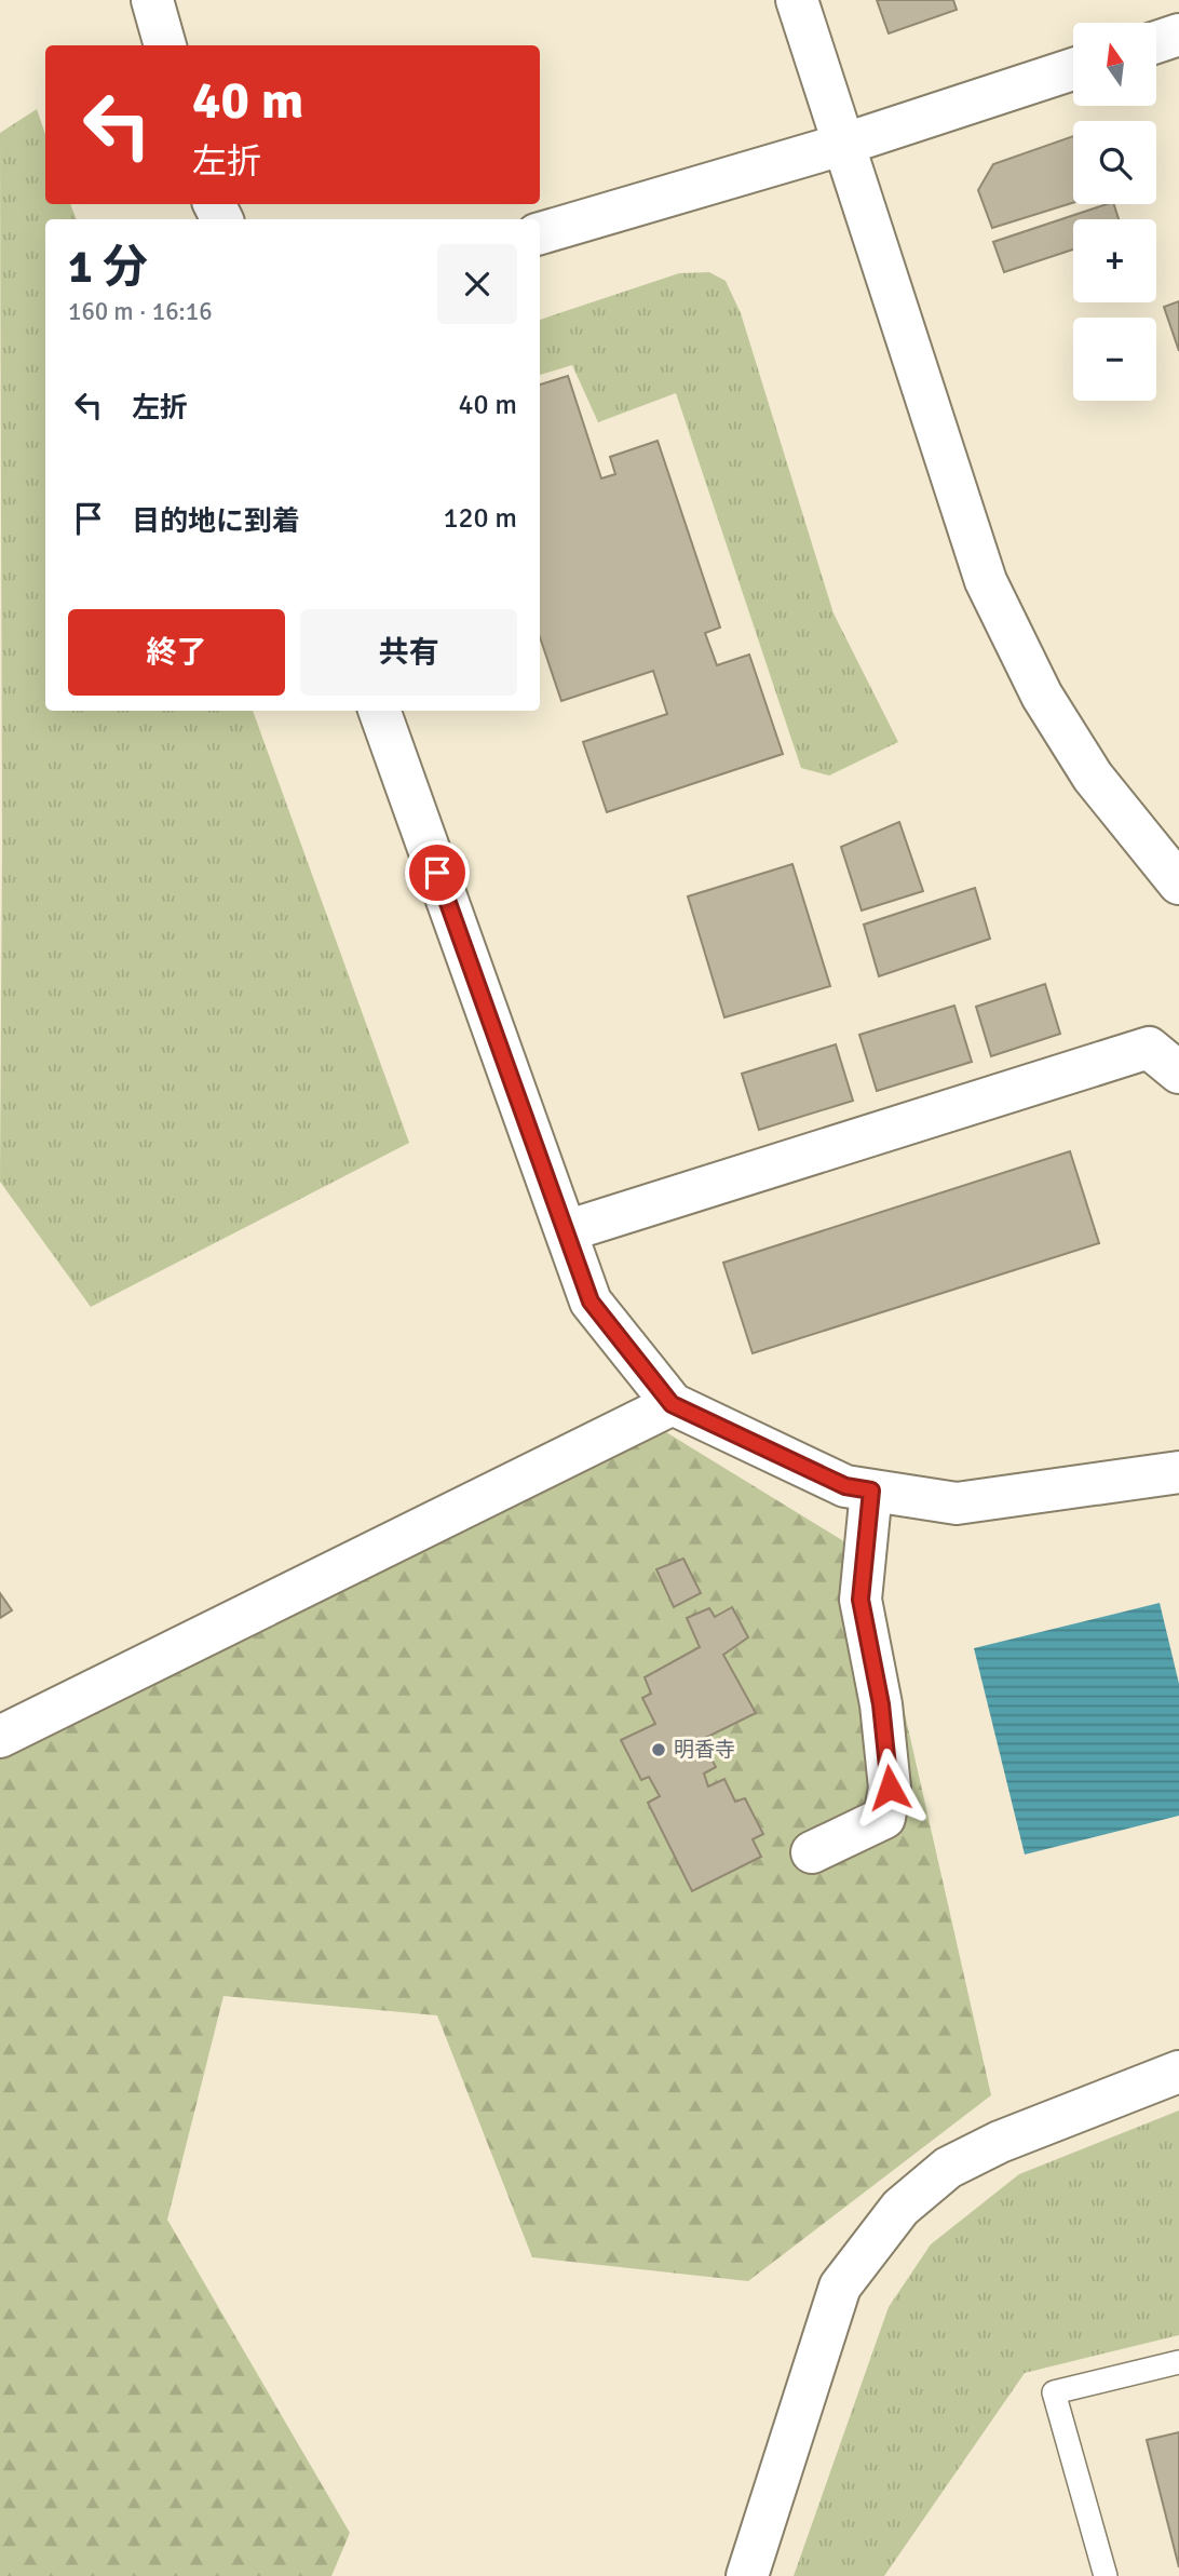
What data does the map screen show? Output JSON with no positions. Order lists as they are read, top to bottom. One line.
{"places":["明香寺"],"north":"top","page":{"map_buttons":["+","−"],"turn":["40 m","左折"],"heading":["1 分","160 m · 16:16"],"list":[{"name":"左折","value":"40 m"},{"name":"目的地に到着","value":"120 m"}],"buttons":["終了","共有"]}}
